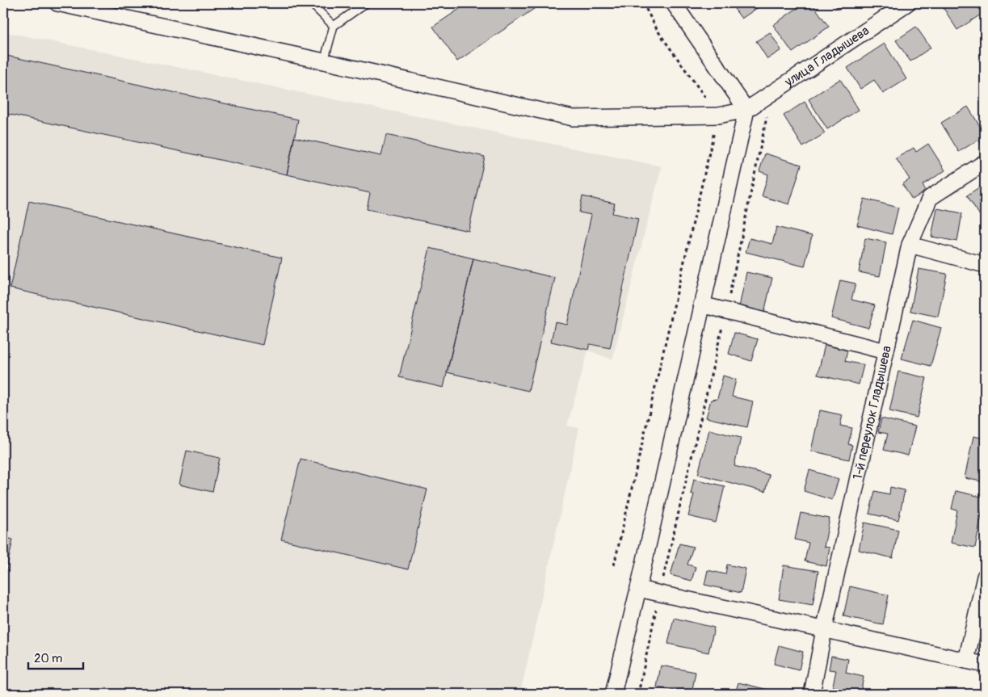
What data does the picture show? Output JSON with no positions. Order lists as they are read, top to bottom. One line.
{"streets":{"street":["улица Гладышева","1-й переулок Гладышева"]},"scale_bar":"20 m"}
